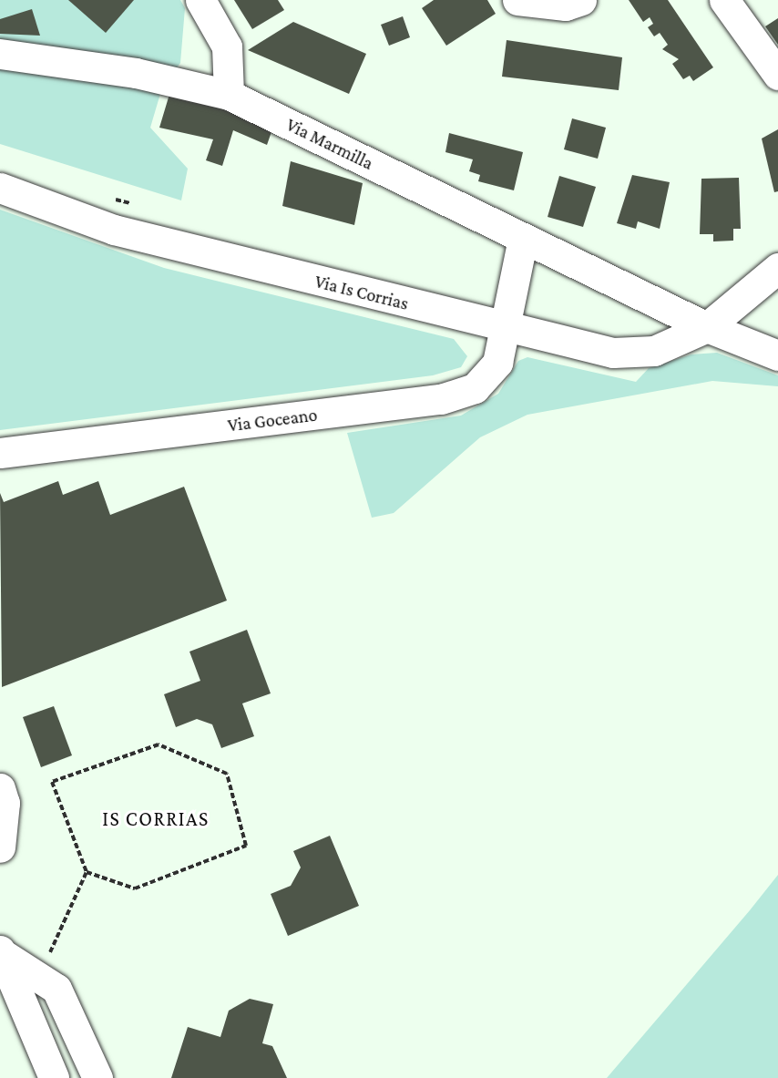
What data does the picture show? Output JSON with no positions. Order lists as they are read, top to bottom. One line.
{"streets":{"street":["Via Marmilla","Via Is Corrias","Via Goceano"]},"crossings":[["Via Marmilla","Via Is Corrias"],["Via Is Corrias","Via Goceano"]],"districts":["IS CORRIAS"]}
